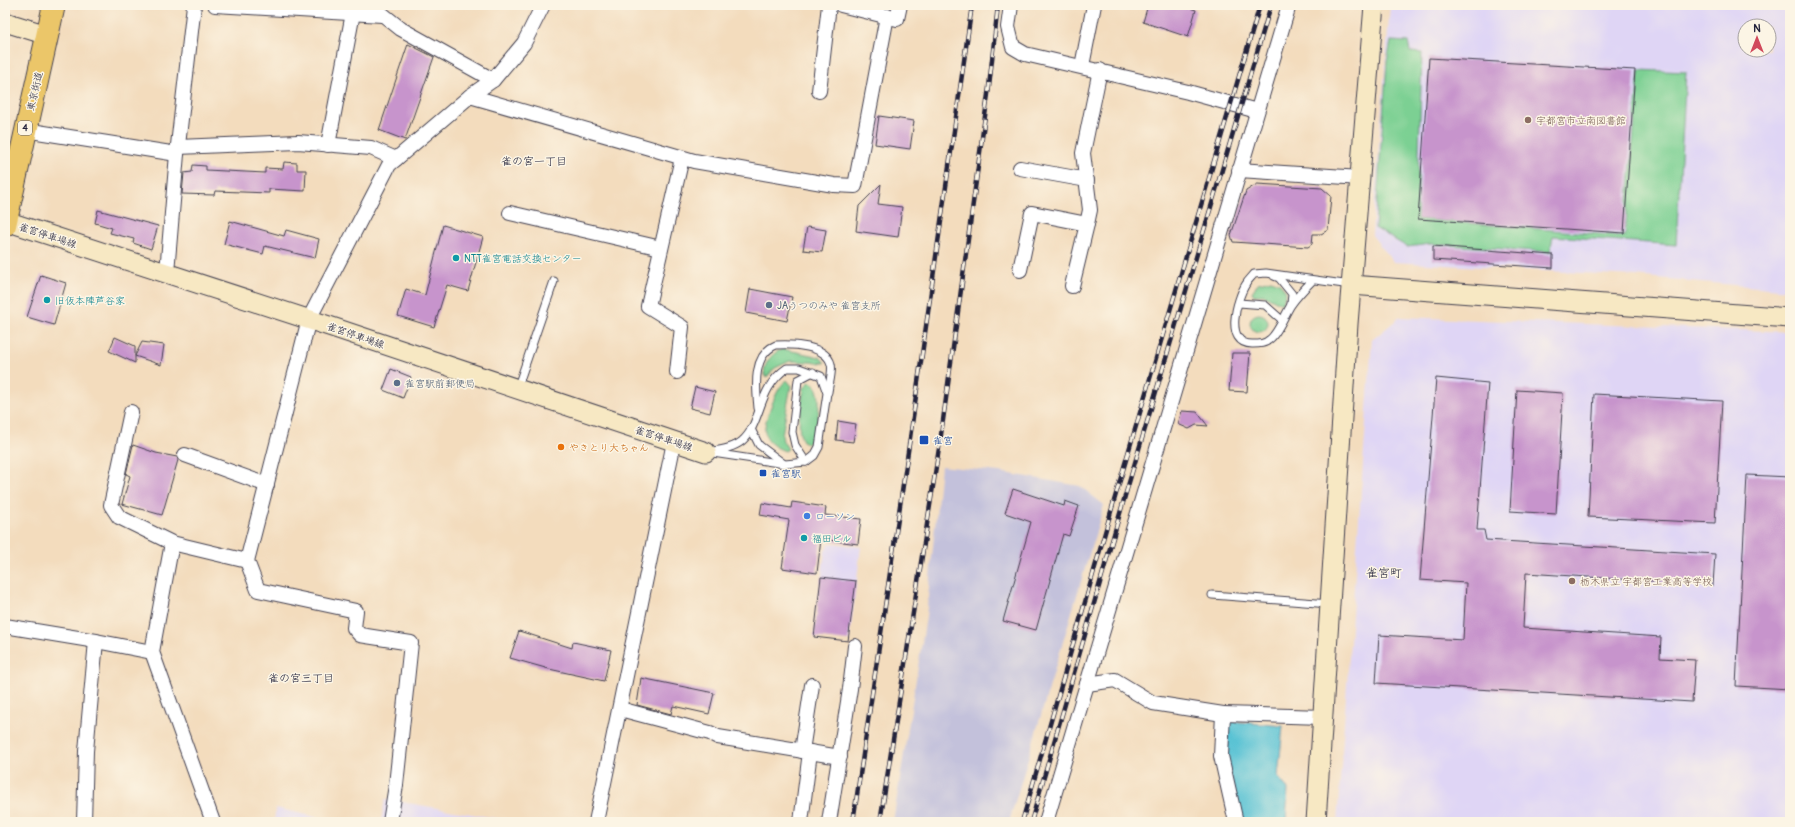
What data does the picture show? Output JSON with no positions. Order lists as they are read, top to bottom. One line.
{"streets":{"highway":["東京街道","4"],"street":["雀宮停車場線"]},"crossings":[["東京街道","雀宮停車場線"]],"districts":["雀の宮一丁目","雀宮町","雀の宮三丁目"],"places":{"other":["宇都宮市立南図書館","NTT雀宮電話交換センター","旧仮本陣芦谷家","JAうつのみや 雀宮支所","雀宮駅前郵便局","やきとり大ちゃん","ローソン","福田ビル","栃木県立 宇都宮工業高等学校"],"transit":["雀宮","雀宮駅"]},"north":"top"}
